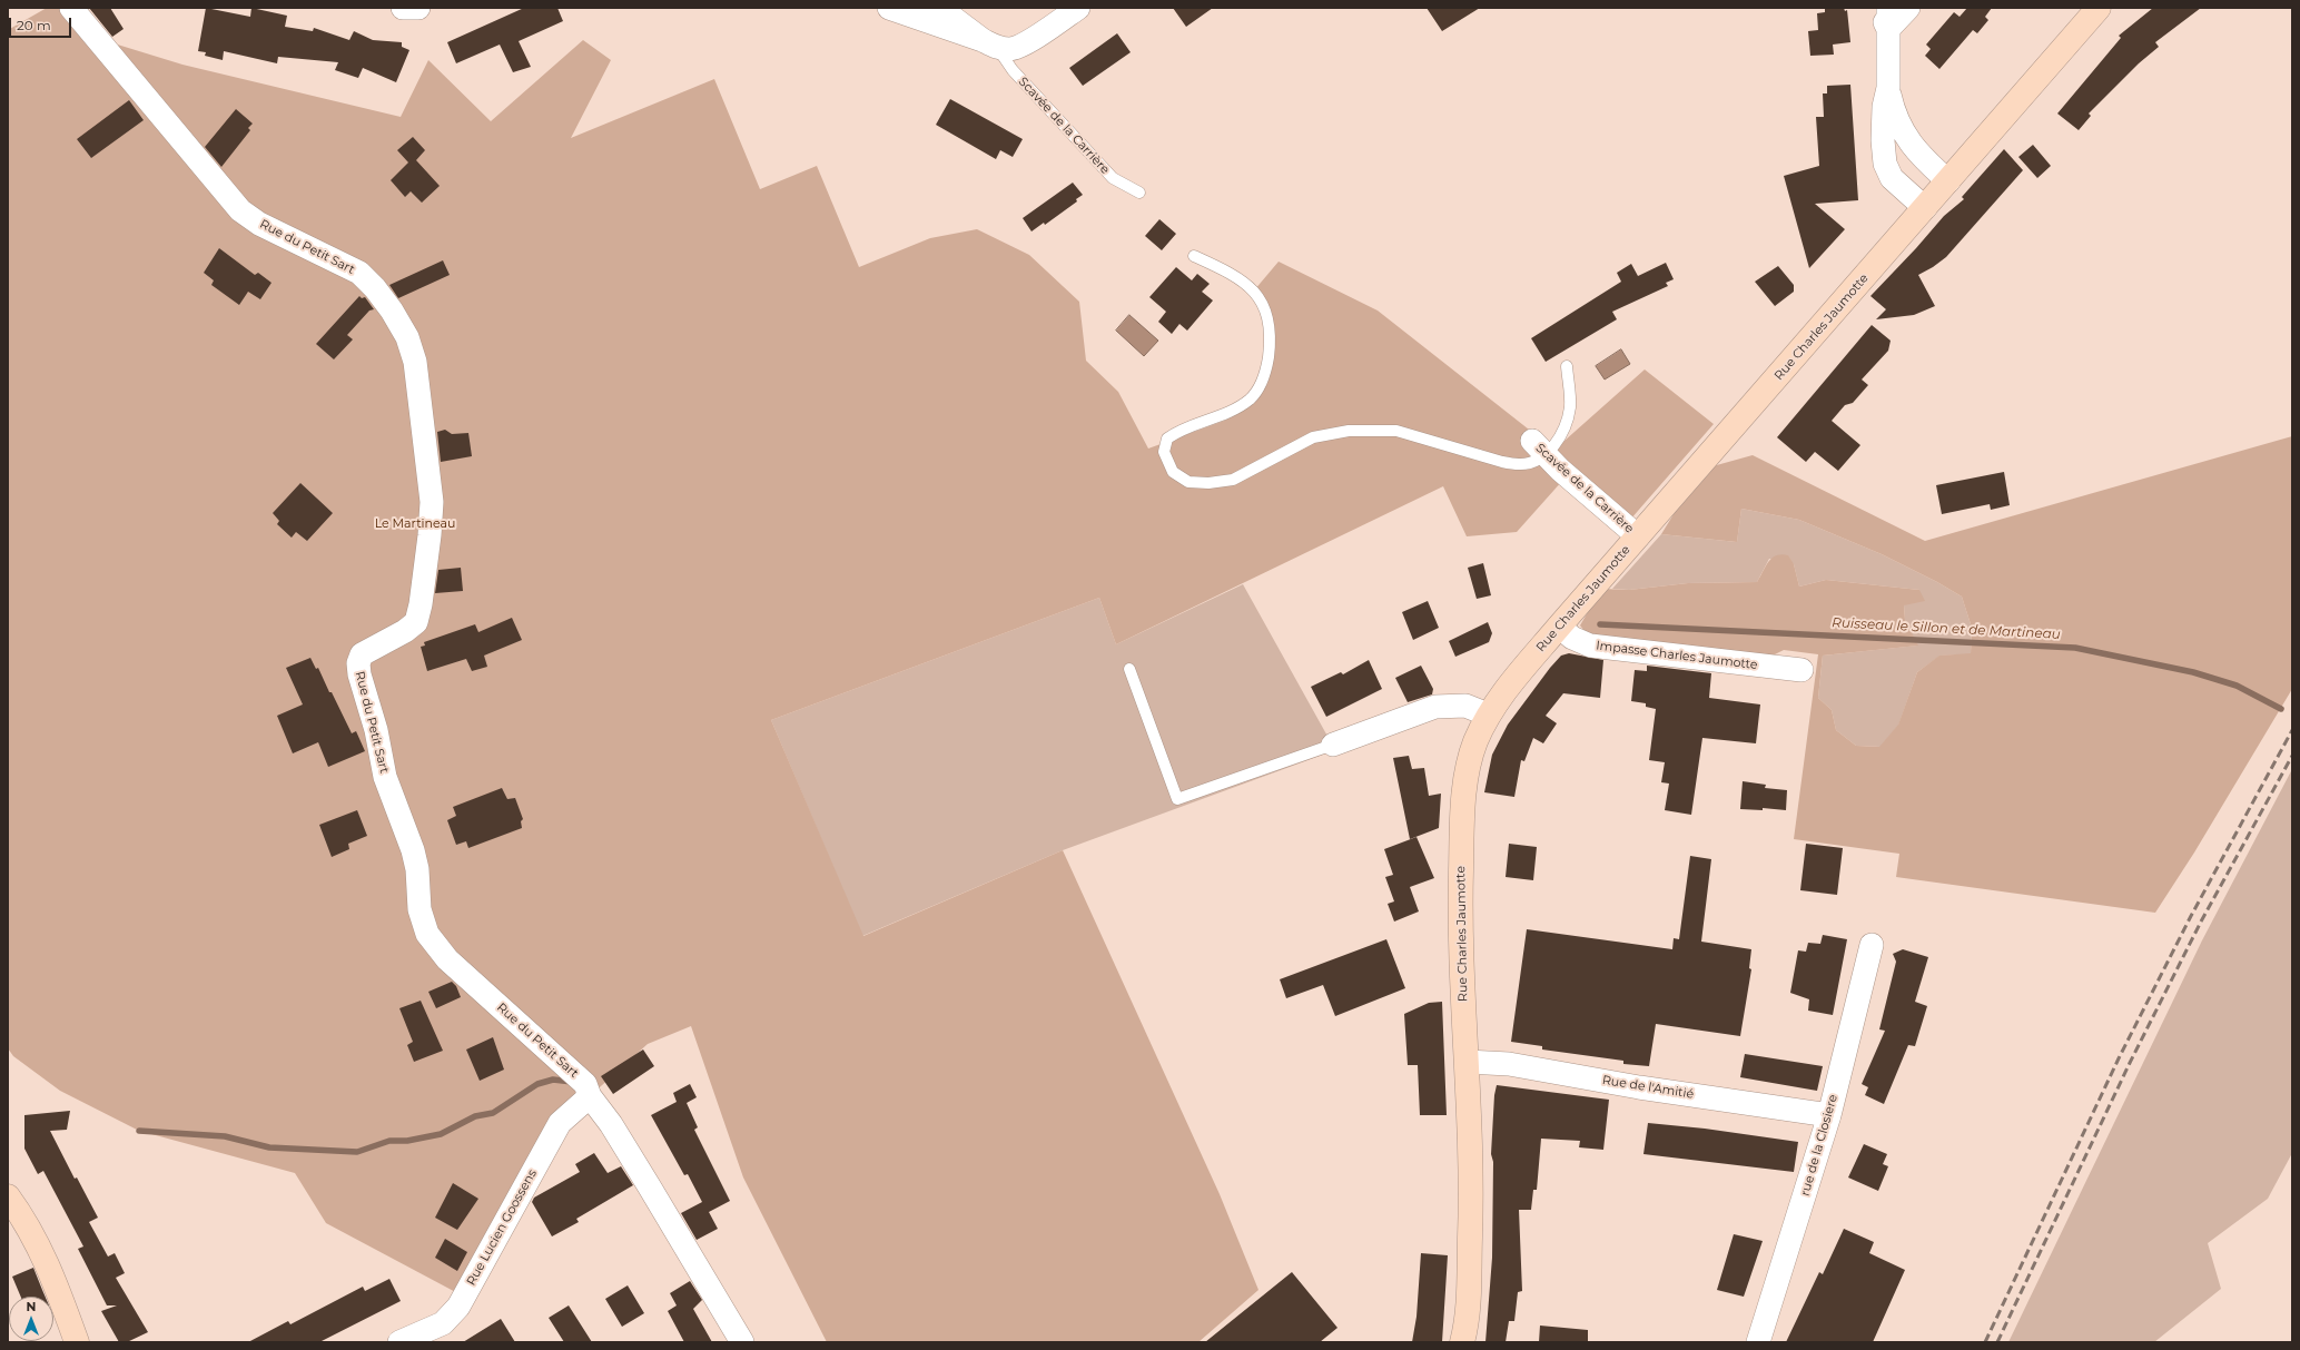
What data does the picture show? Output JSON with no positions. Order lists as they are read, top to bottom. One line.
{"streets":{"main road":["Rue Charles Jaumotte"],"street":["Scavée de la Carrière","Rue du Petit Sart","Impasse Charles Jaumotte","Rue de l'Amitié","rue de la Closiere","Rue Lucien Goossens"]},"crossings":[["Scavée de la Carrière","Rue Charles Jaumotte"],["Rue du Petit Sart","Rue Lucien Goossens"],["Rue Charles Jaumotte","Impasse Charles Jaumotte"],["Rue Charles Jaumotte","Rue de l'Amitié"],["Rue de l'Amitié","rue de la Closiere"]],"water":["Ruisseau le Sillon et de Martineau"],"parks":["Le Martineau"],"scale_bar":"20 m","north":"top"}
